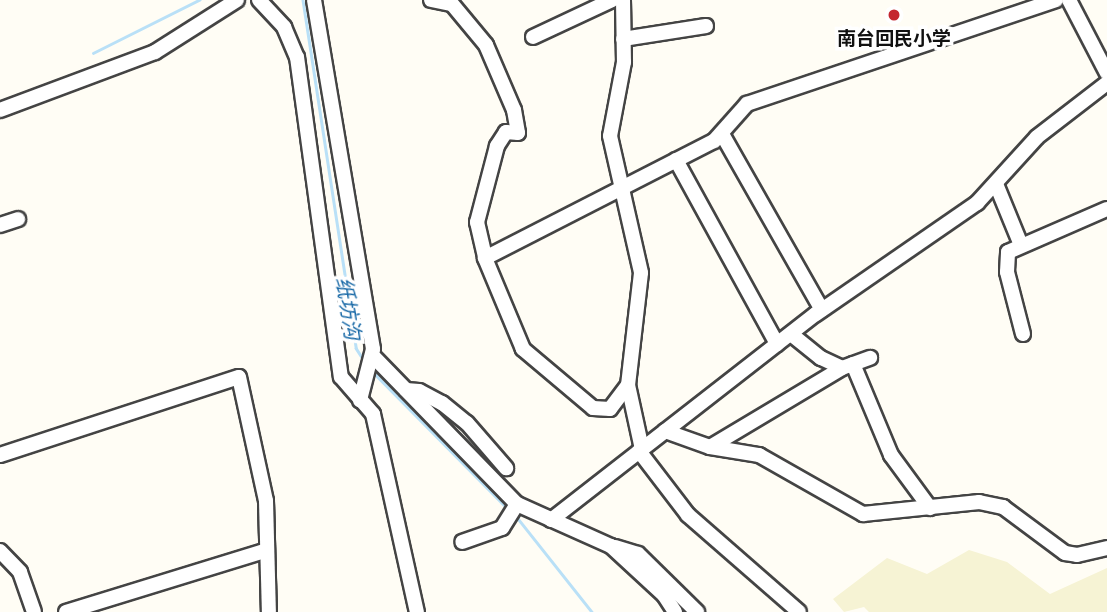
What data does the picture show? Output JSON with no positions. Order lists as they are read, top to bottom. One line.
{"water":["纸坊沟"],"places":["南台回民小学"]}
